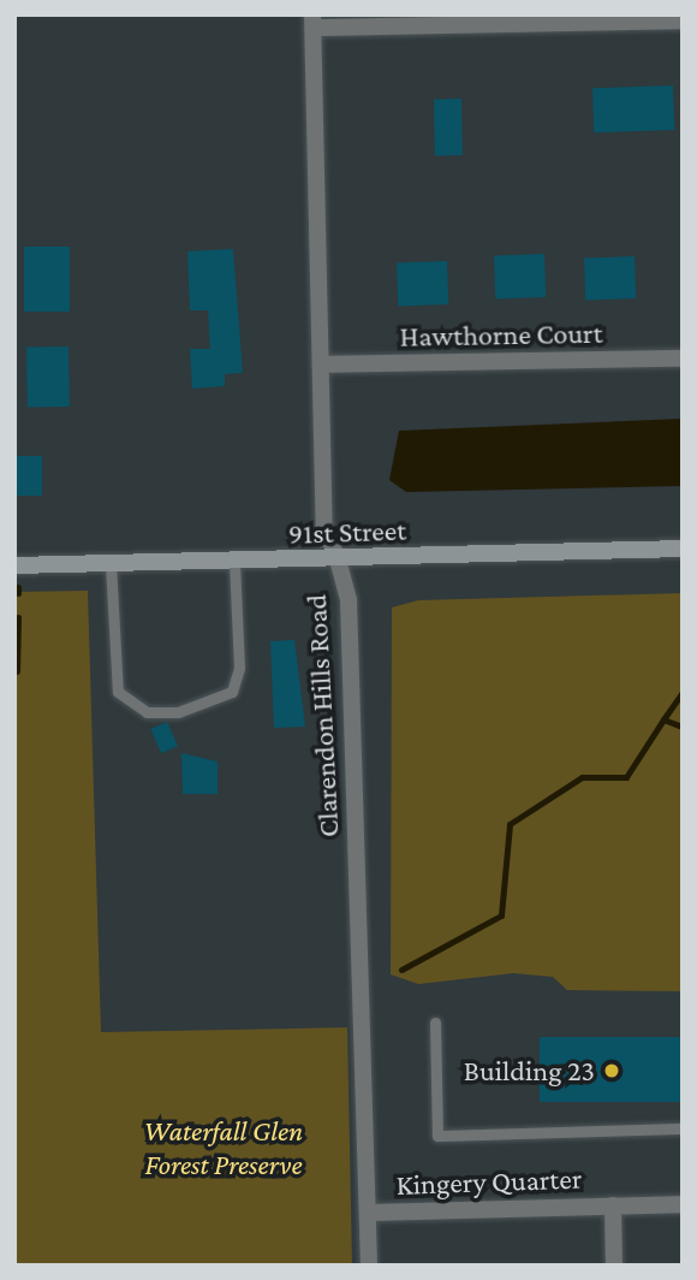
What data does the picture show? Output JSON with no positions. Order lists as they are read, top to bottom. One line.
{"streets":{"main road":["91st Street"],"street":["Hawthorne Court","Clarendon Hills Road","Kingery Quarter"]},"crossings":[["Hawthorne Court","Clarendon Hills Road"],["91st Street","Clarendon Hills Road"],["Clarendon Hills Road","Kingery Quarter"]],"parks":["Waterfall Glen Forest Preserve"],"places":["Building 23"]}
